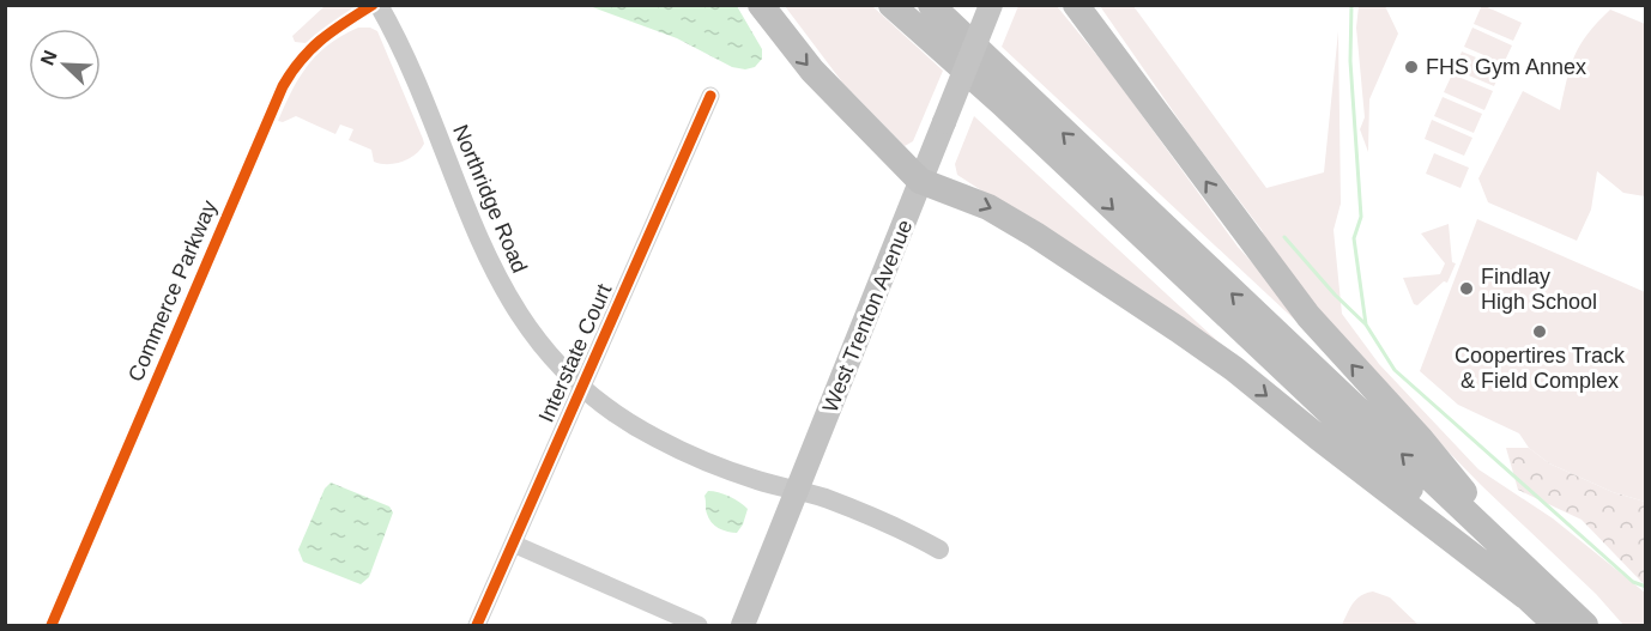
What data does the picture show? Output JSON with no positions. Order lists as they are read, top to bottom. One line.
{"streets":{"main road":["Northridge Road","West Trenton Avenue"],"street":["Commerce Parkway","Interstate Court"]},"crossings":[["Northridge Road","West Trenton Avenue"],["Northridge Road","Interstate Court"]],"places":["FHS Gym Annex","Findlay High School","Coopertires Track & Field Complex"],"north":"top left"}
